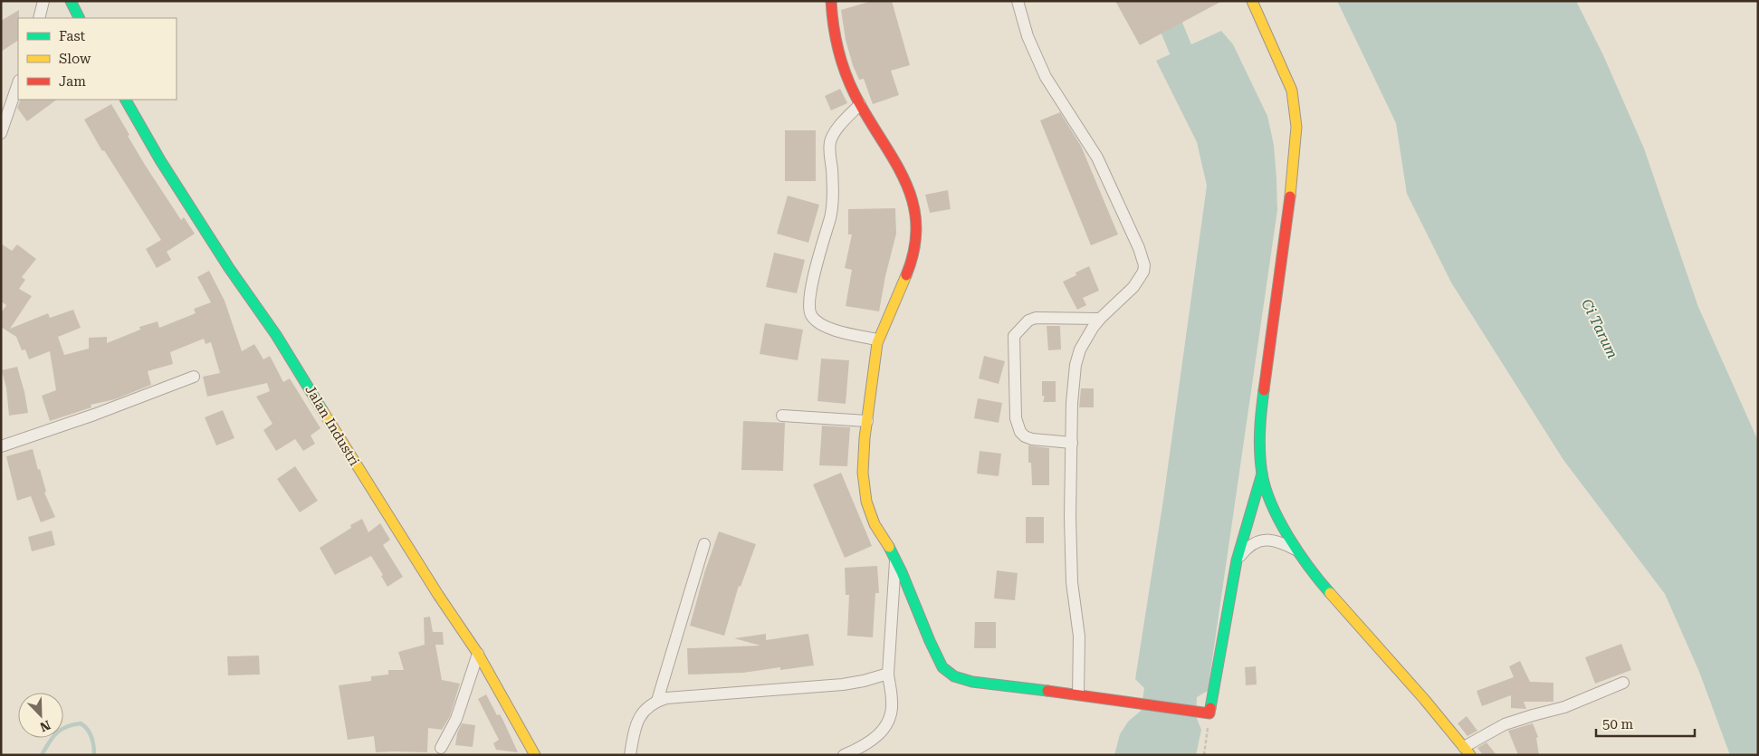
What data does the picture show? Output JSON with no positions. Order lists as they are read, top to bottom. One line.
{"streets":{"street":["Jalan Industri"]},"water":["Ci Tarum"],"legend":["Fast","Slow","Jam"],"scale_bar":"50 m","north":"bottom right"}
